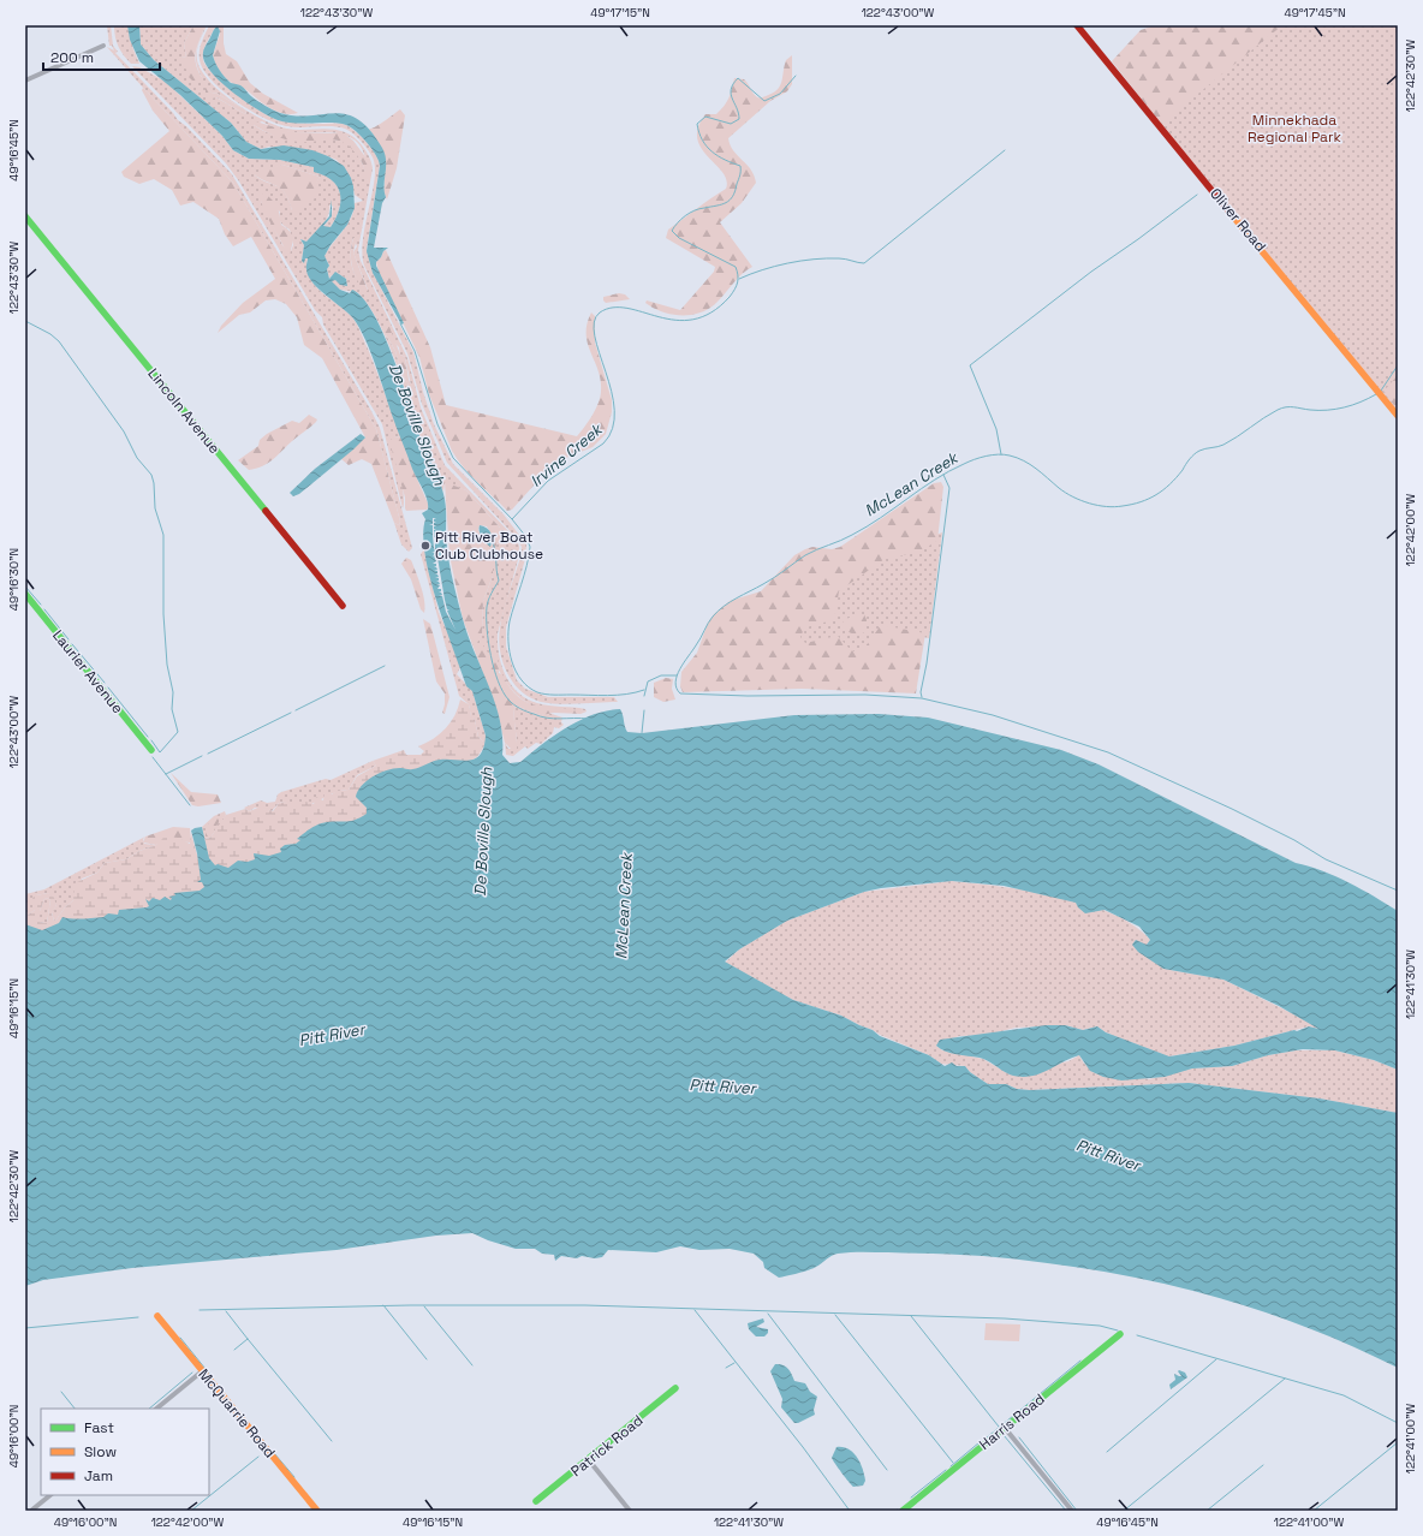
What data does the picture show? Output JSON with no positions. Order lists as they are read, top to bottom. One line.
{"streets":{"street":["Oliver Road","Lincoln Avenue","Laurier Avenue","McQuarrie Road","Harris Road","Patrick Road"]},"water":["De Boville Slough","Irvine Creek","McLean Creek","Pitt River"],"parks":["Minnekhada Regional Park"],"places":["Pitt River Boat Club Clubhouse"],"legend":["Fast","Slow","Jam"],"scale_bar":"200 m","coordinates":["122°43'30\"W","49°17'15\"N","122°43'00\"W","49°17'45\"N","122°42'30\"W","49°16'45\"N","122°42'00\"W","49°16'30\"N","122°41'30\"W","49°16'15\"N","49°16'00\"N","122°41'00\"W"]}
